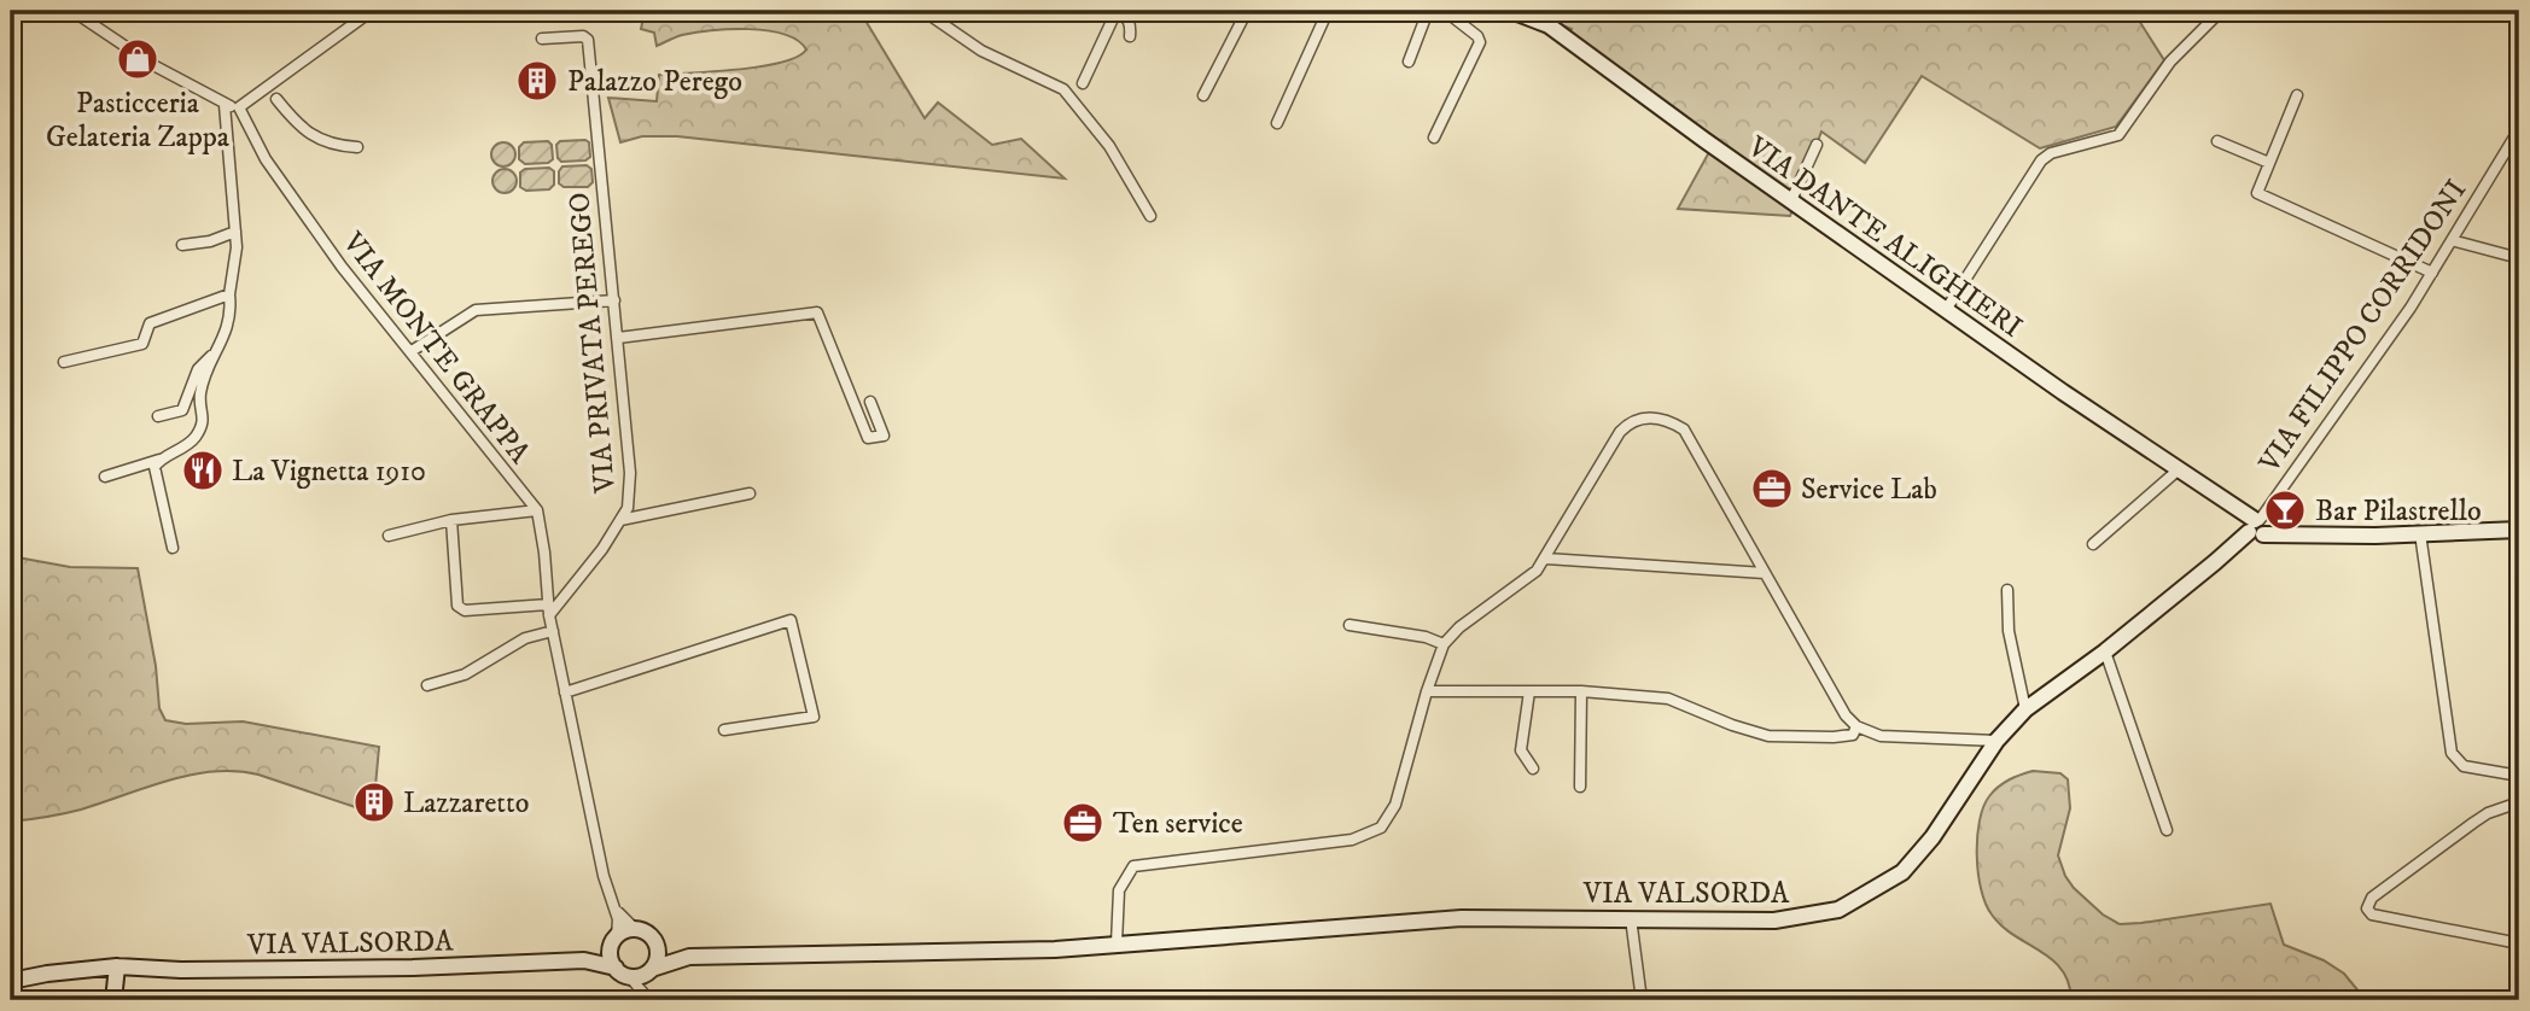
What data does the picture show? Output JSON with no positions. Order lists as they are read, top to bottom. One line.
{"streets":{"street":["VIA DANTE ALIGHIERI","VIA FILIPPO CORRIDONI","VIA PRIVATA PEREGO","VIA MONTE GRAPPA","VIA VALSORDA"]},"crossings":[["VIA DANTE ALIGHIERI","VIA FILIPPO CORRIDONI"],["VIA DANTE ALIGHIERI","VIA VALSORDA"],["VIA FILIPPO CORRIDONI","VIA VALSORDA"],["VIA PRIVATA PEREGO","VIA MONTE GRAPPA"],["VIA MONTE GRAPPA","VIA VALSORDA"]],"places":{"shop":["Pasticceria Gelateria Zappa"],"building":["Palazzo Perego","Lazzaretto"],"restaurant":["La Vignetta 1910"],"office":["Service Lab","Ten service"],"bar":["Bar Pilastrello"]}}
